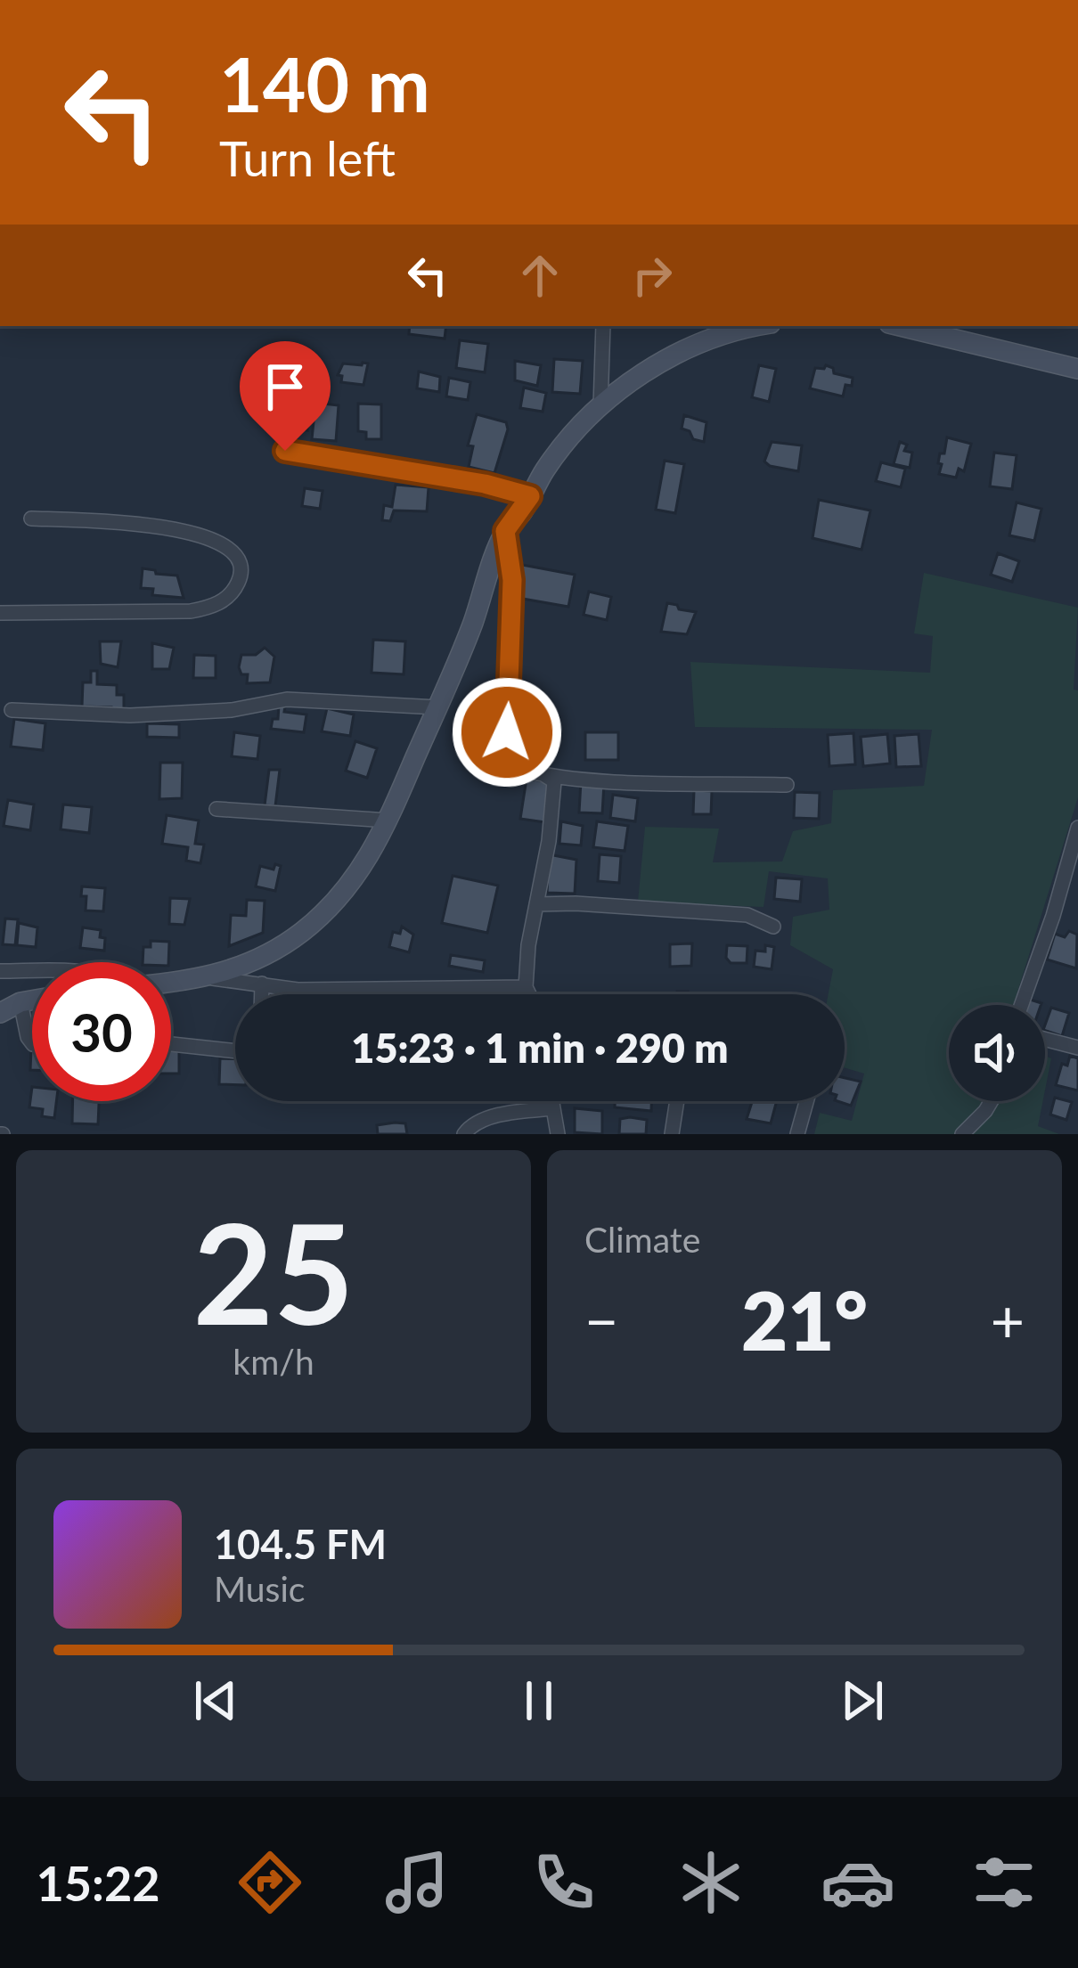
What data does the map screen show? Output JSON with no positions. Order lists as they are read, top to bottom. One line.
{"page":{"turn":["140 m","Turn left"],"limit":"30","trip":"15:23 · 1 min · 290 m","tile":[["25","km/h"],"Climate"],"heat":["−","21°","+"],"song":["104.5 FM","Music"],"tabs":"15:22"}}
